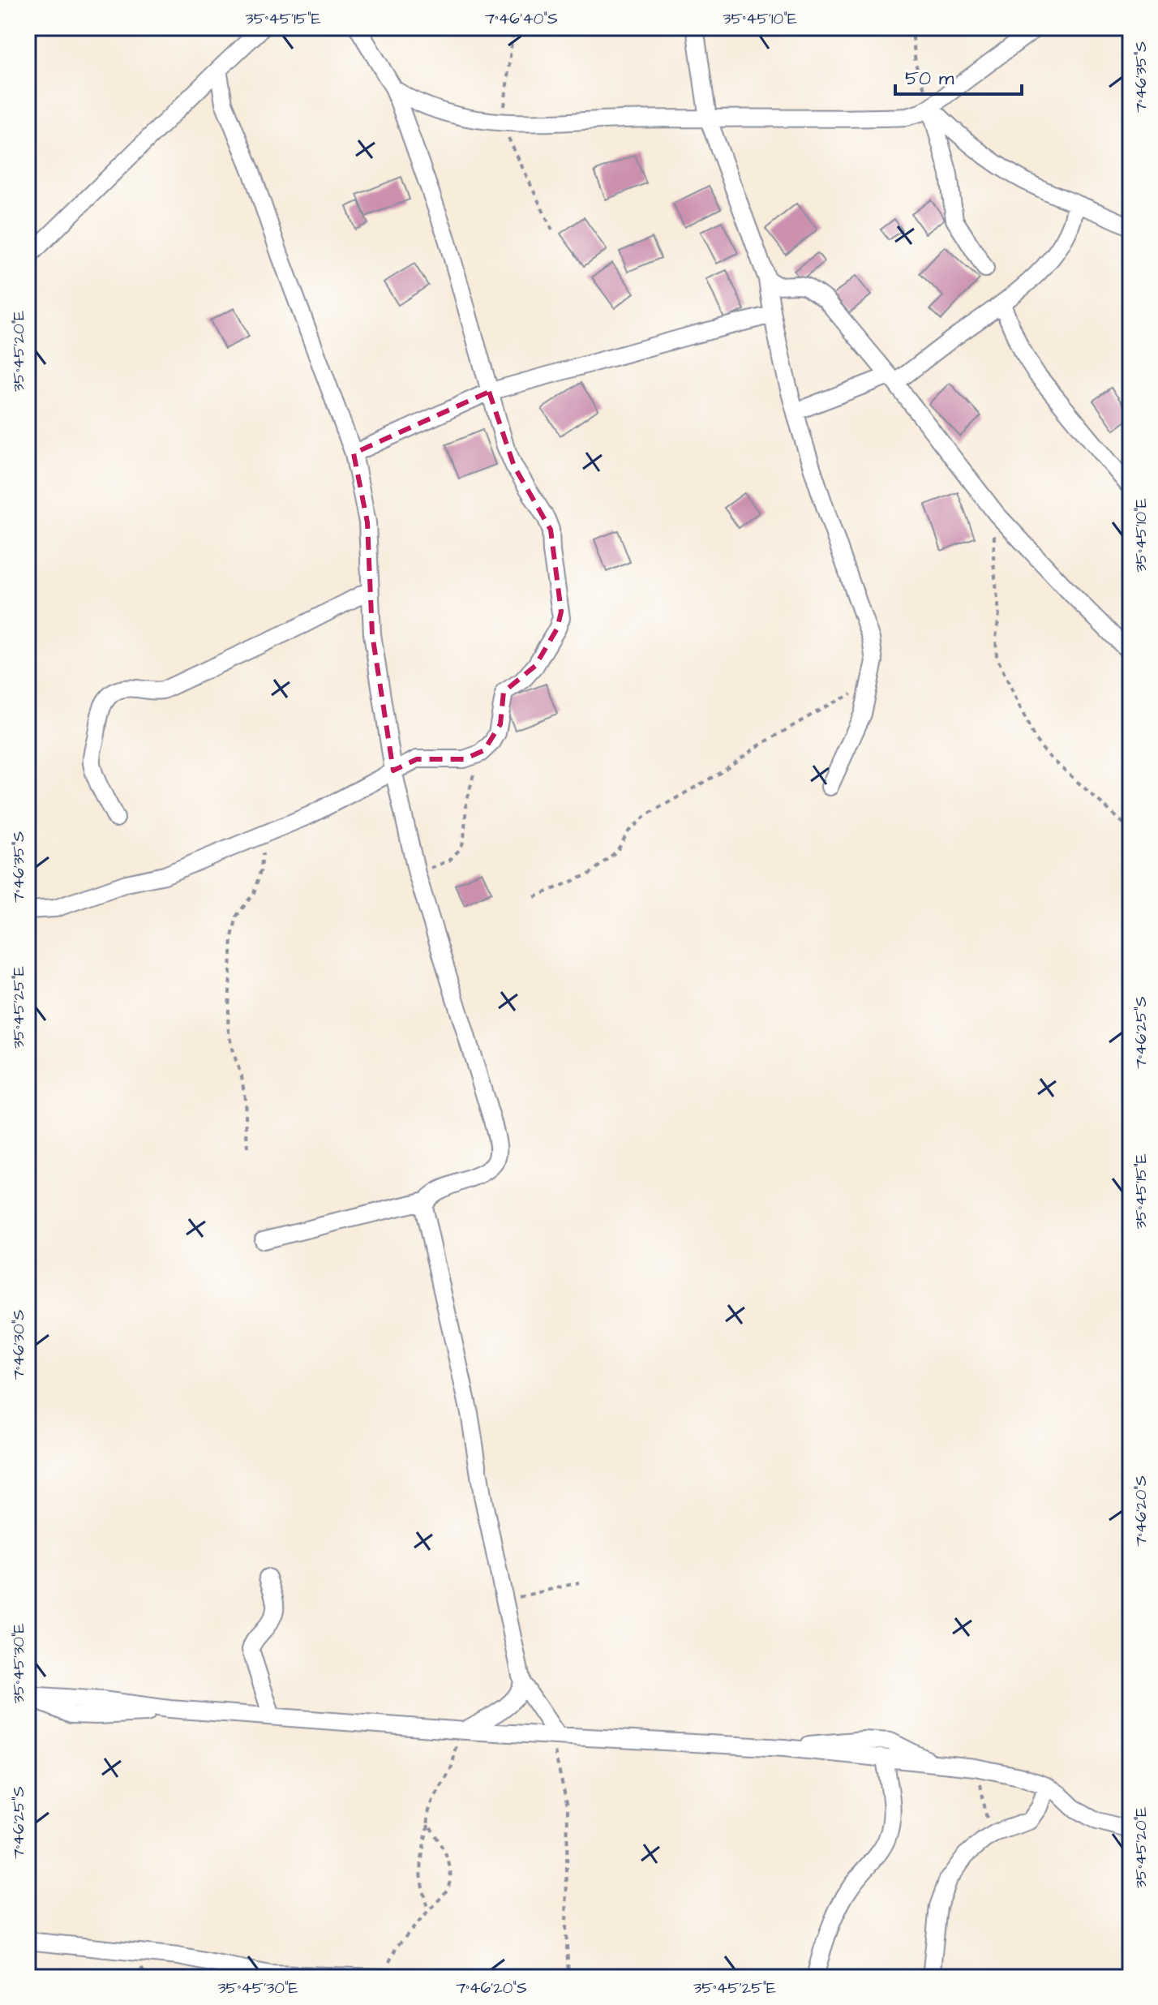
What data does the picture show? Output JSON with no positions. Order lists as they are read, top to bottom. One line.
{"scale_bar":"50 m","coordinates":["35°45'15\"E","7°46'40\"S","35°45'10\"E","7°46'35\"S","35°45'20\"E","35°45'25\"E","7°46'25\"S","7°46'30\"S","7°46'20\"S","35°45'30\"E"]}
